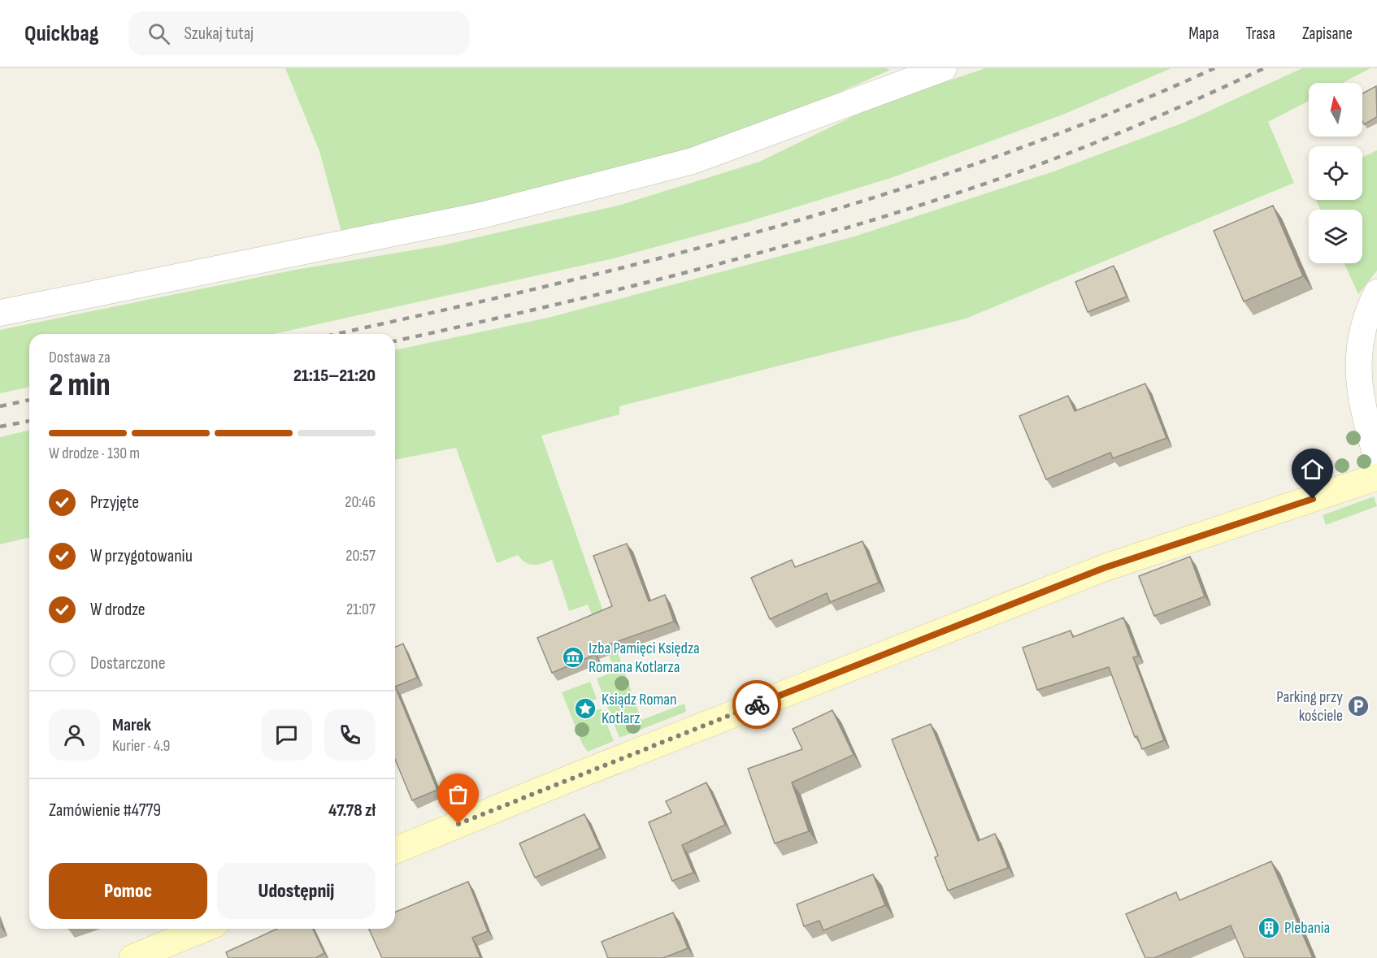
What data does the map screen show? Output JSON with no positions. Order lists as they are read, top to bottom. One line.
{"places":{"museum":["Izba Pamięci Księdza Romana Kotlarza"],"parking":["Parking przy kościele"],"place":["Ksiądz Roman Kotlarz"],"building":["Plebania"]},"north":"top","page":{"header":"Quickbag","search":"Szukaj tutaj","nav":["Mapa","Trasa","Zapisane"],"heading":["2 min","Dostawa za","21:15–21:20"],"panel":["Marek","Kurier · 4.9","Zamówienie #4779","47.78 zł"],"bar":"W drodze · 130 m","list":[["Przyjęte","20:46"],["W przygotowaniu","20:57"],["W drodze","21:07"],"Dostarczone"],"buttons":["Pomoc","Udostępnij"]}}
